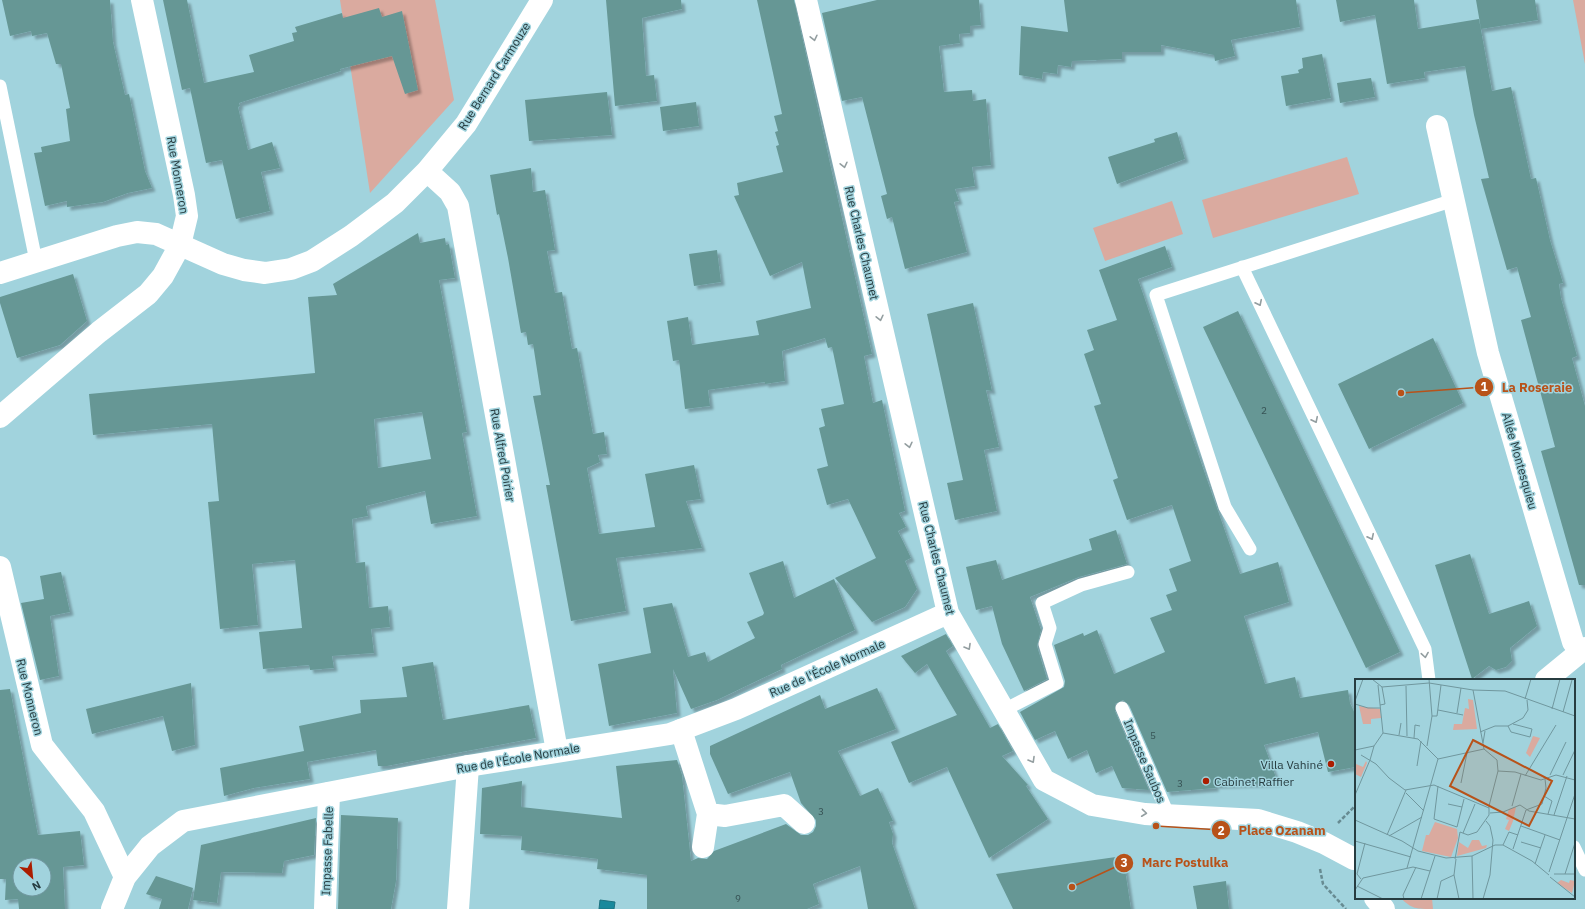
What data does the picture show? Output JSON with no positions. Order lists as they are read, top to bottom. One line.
{"streets":{"street":["Rue Bernard Carmouze","Rue Monneron","Rue Charles Chaumet","Rue Alfred Poirier","Allée Montesquieu","Rue de l'École Normale","Impasse Fabelle"],"lane":["Impasse Saubos"]},"crossings":[["Rue Bernard Carmouze","Rue Monneron"],["Rue Bernard Carmouze","Rue Alfred Poirier"],["Rue Monneron","Rue de l'École Normale"],["Rue Charles Chaumet","Rue de l'École Normale"],["Rue Charles Chaumet","Impasse Saubos"],["Rue Alfred Poirier","Rue de l'École Normale"],["Rue de l'École Normale","Impasse Fabelle"]],"one_way":["Rue Charles Chaumet"],"places":["La Roseraie","Villa Vahiné","Cabinet Raffier","Place Ozanam","Marc Postulka"],"house_numbers":["2","5","3","3","9"],"north":"bottom right"}
